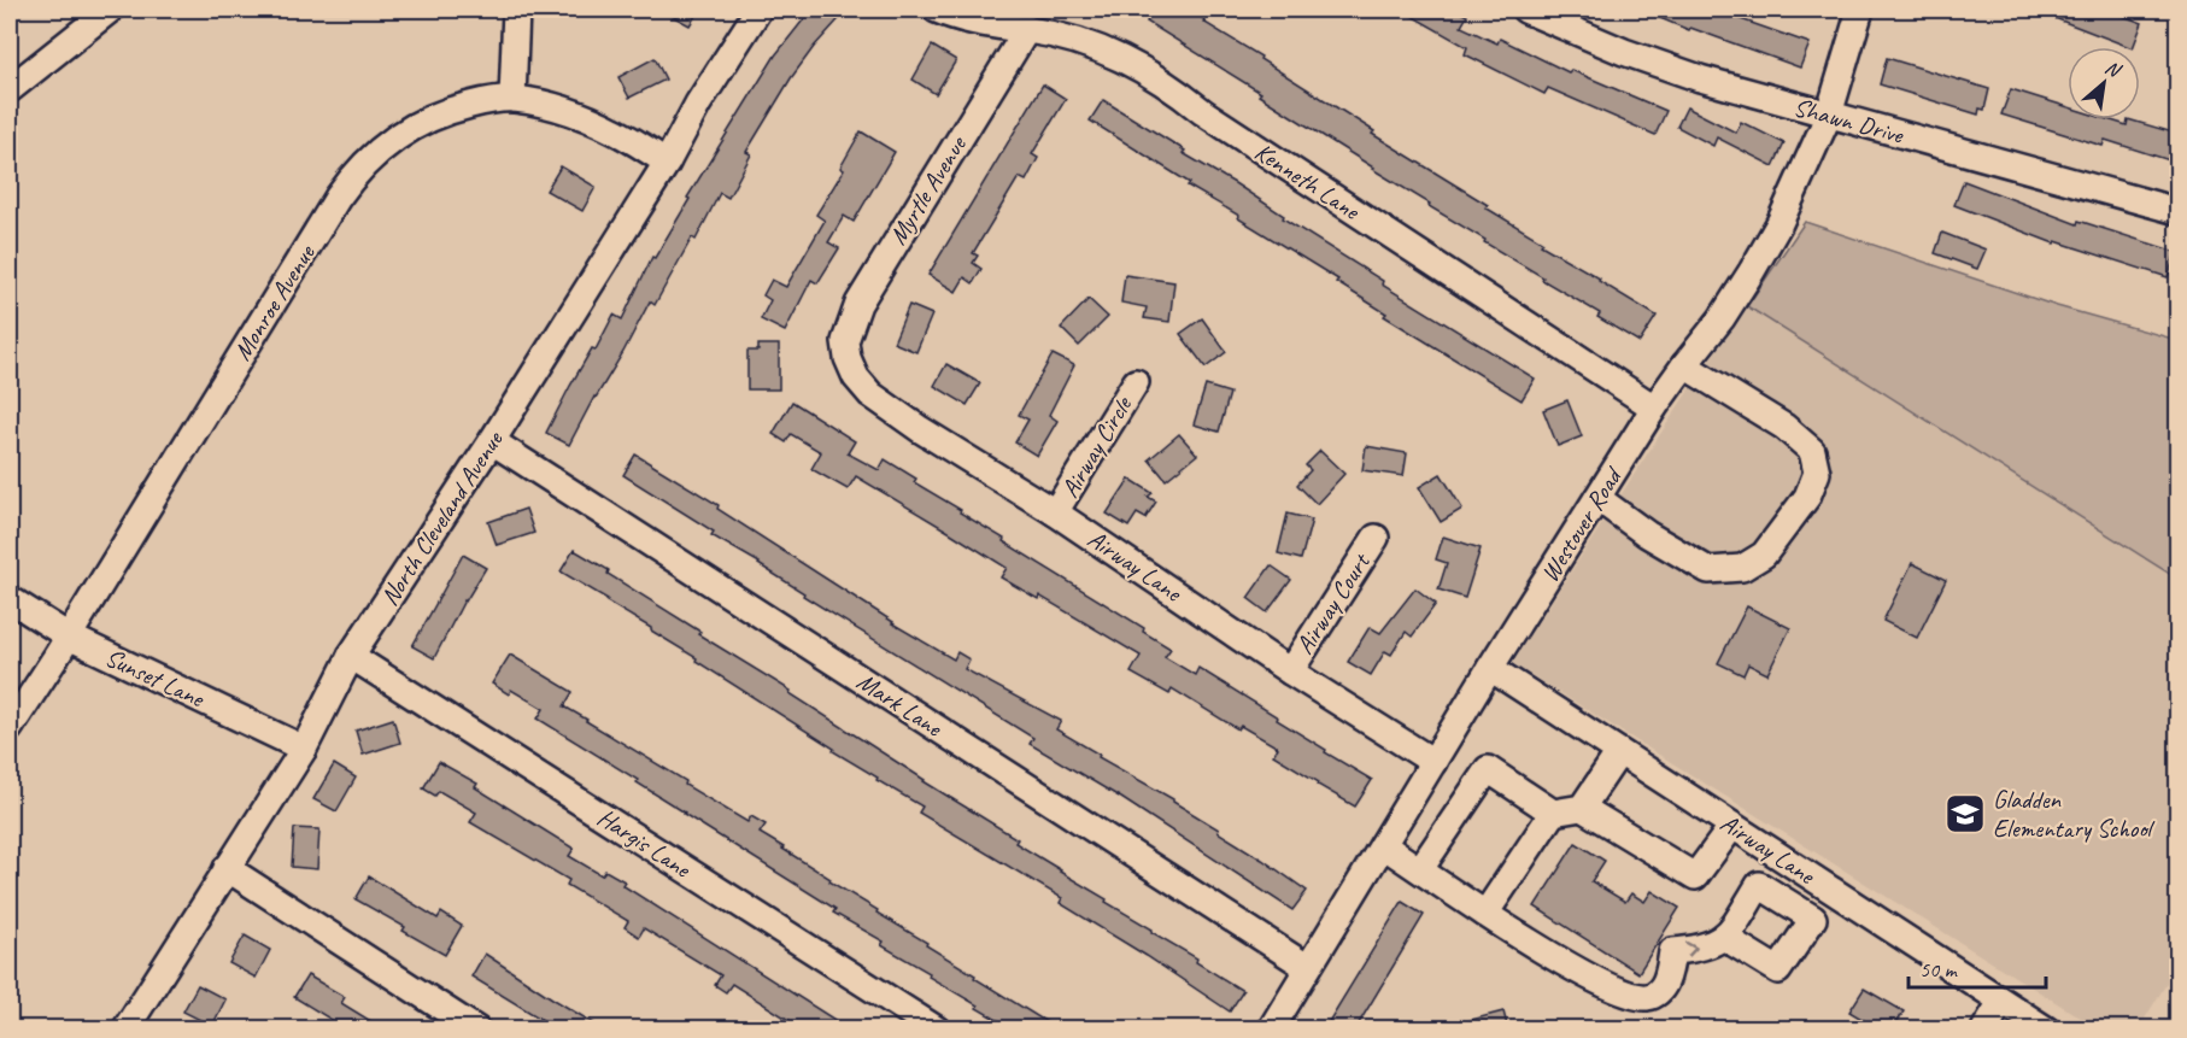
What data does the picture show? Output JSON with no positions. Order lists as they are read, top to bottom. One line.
{"streets":{"street":["Shawn Drive","Kenneth Lane","Myrtle Avenue","Monroe Avenue","Airway Circle","North Cleveland Avenue","Westover Road","Airway Lane","Airway Court","Sunset Lane","Mark Lane","Hargis Lane"]},"crossings":[["Shawn Drive","Westover Road"],["Kenneth Lane","Myrtle Avenue"],["Kenneth Lane","Westover Road"],["Myrtle Avenue","Airway Lane"],["Monroe Avenue","North Cleveland Avenue"],["Monroe Avenue","Sunset Lane"],["Airway Circle","Airway Lane"],["North Cleveland Avenue","Sunset Lane"],["North Cleveland Avenue","Mark Lane"],["North Cleveland Avenue","Hargis Lane"],["Westover Road","Airway Lane"],["Westover Road","Mark Lane"],["Airway Lane","Airway Court"]],"places":{"school or university":["Gladden Elementary School"]},"scale_bar":"50 m","north":"top right"}
